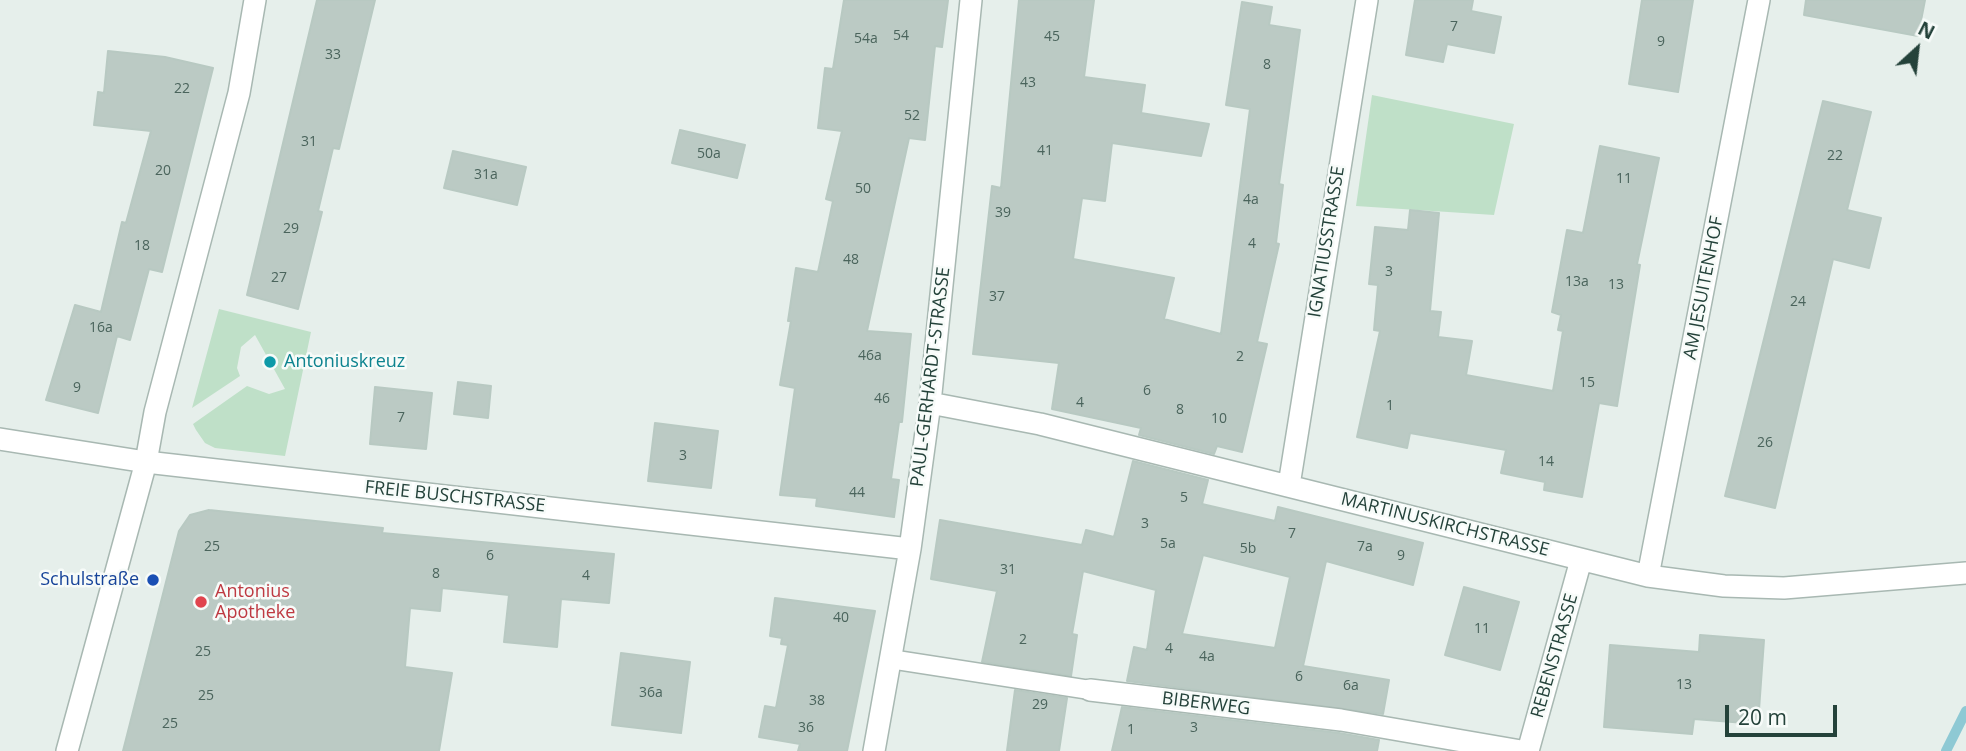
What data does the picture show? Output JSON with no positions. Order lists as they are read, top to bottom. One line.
{"streets":{"street":["IGNATIUSSTRASSE","AM JESUITENHOF","PAUL-GERHARDT-STRASSE","FREIE BUSCHSTRASSE","MARTINUSKIRCHSTRASSE","REBENSTRASSE","BIBERWEG"]},"crossings":[["IGNATIUSSTRASSE","MARTINUSKIRCHSTRASSE"],["AM JESUITENHOF","MARTINUSKIRCHSTRASSE"],["PAUL-GERHARDT-STRASSE","FREIE BUSCHSTRASSE"],["PAUL-GERHARDT-STRASSE","MARTINUSKIRCHSTRASSE"],["PAUL-GERHARDT-STRASSE","BIBERWEG"],["MARTINUSKIRCHSTRASSE","REBENSTRASSE"]],"places":["Antoniuskreuz","Schulstraße","Antonius Apotheke"],"house_numbers":["7","54","45","54a","9","33","8","43","22","52","31","41","50a","22","20","31a","11","50","4a","39","29","4","18","48","3","27","13a","13","37","24","16a","46a","2","15","9","6","46","4","1","8","7","10","26","3","14","44","5","3","7","5a","25","7a","5b","6","9","31","8","4","40","11","2","4","25","4a","6","13","6a","36a","25","38","29","25","36","3","1"],"scale_bar":"20 m","north":"top right"}
